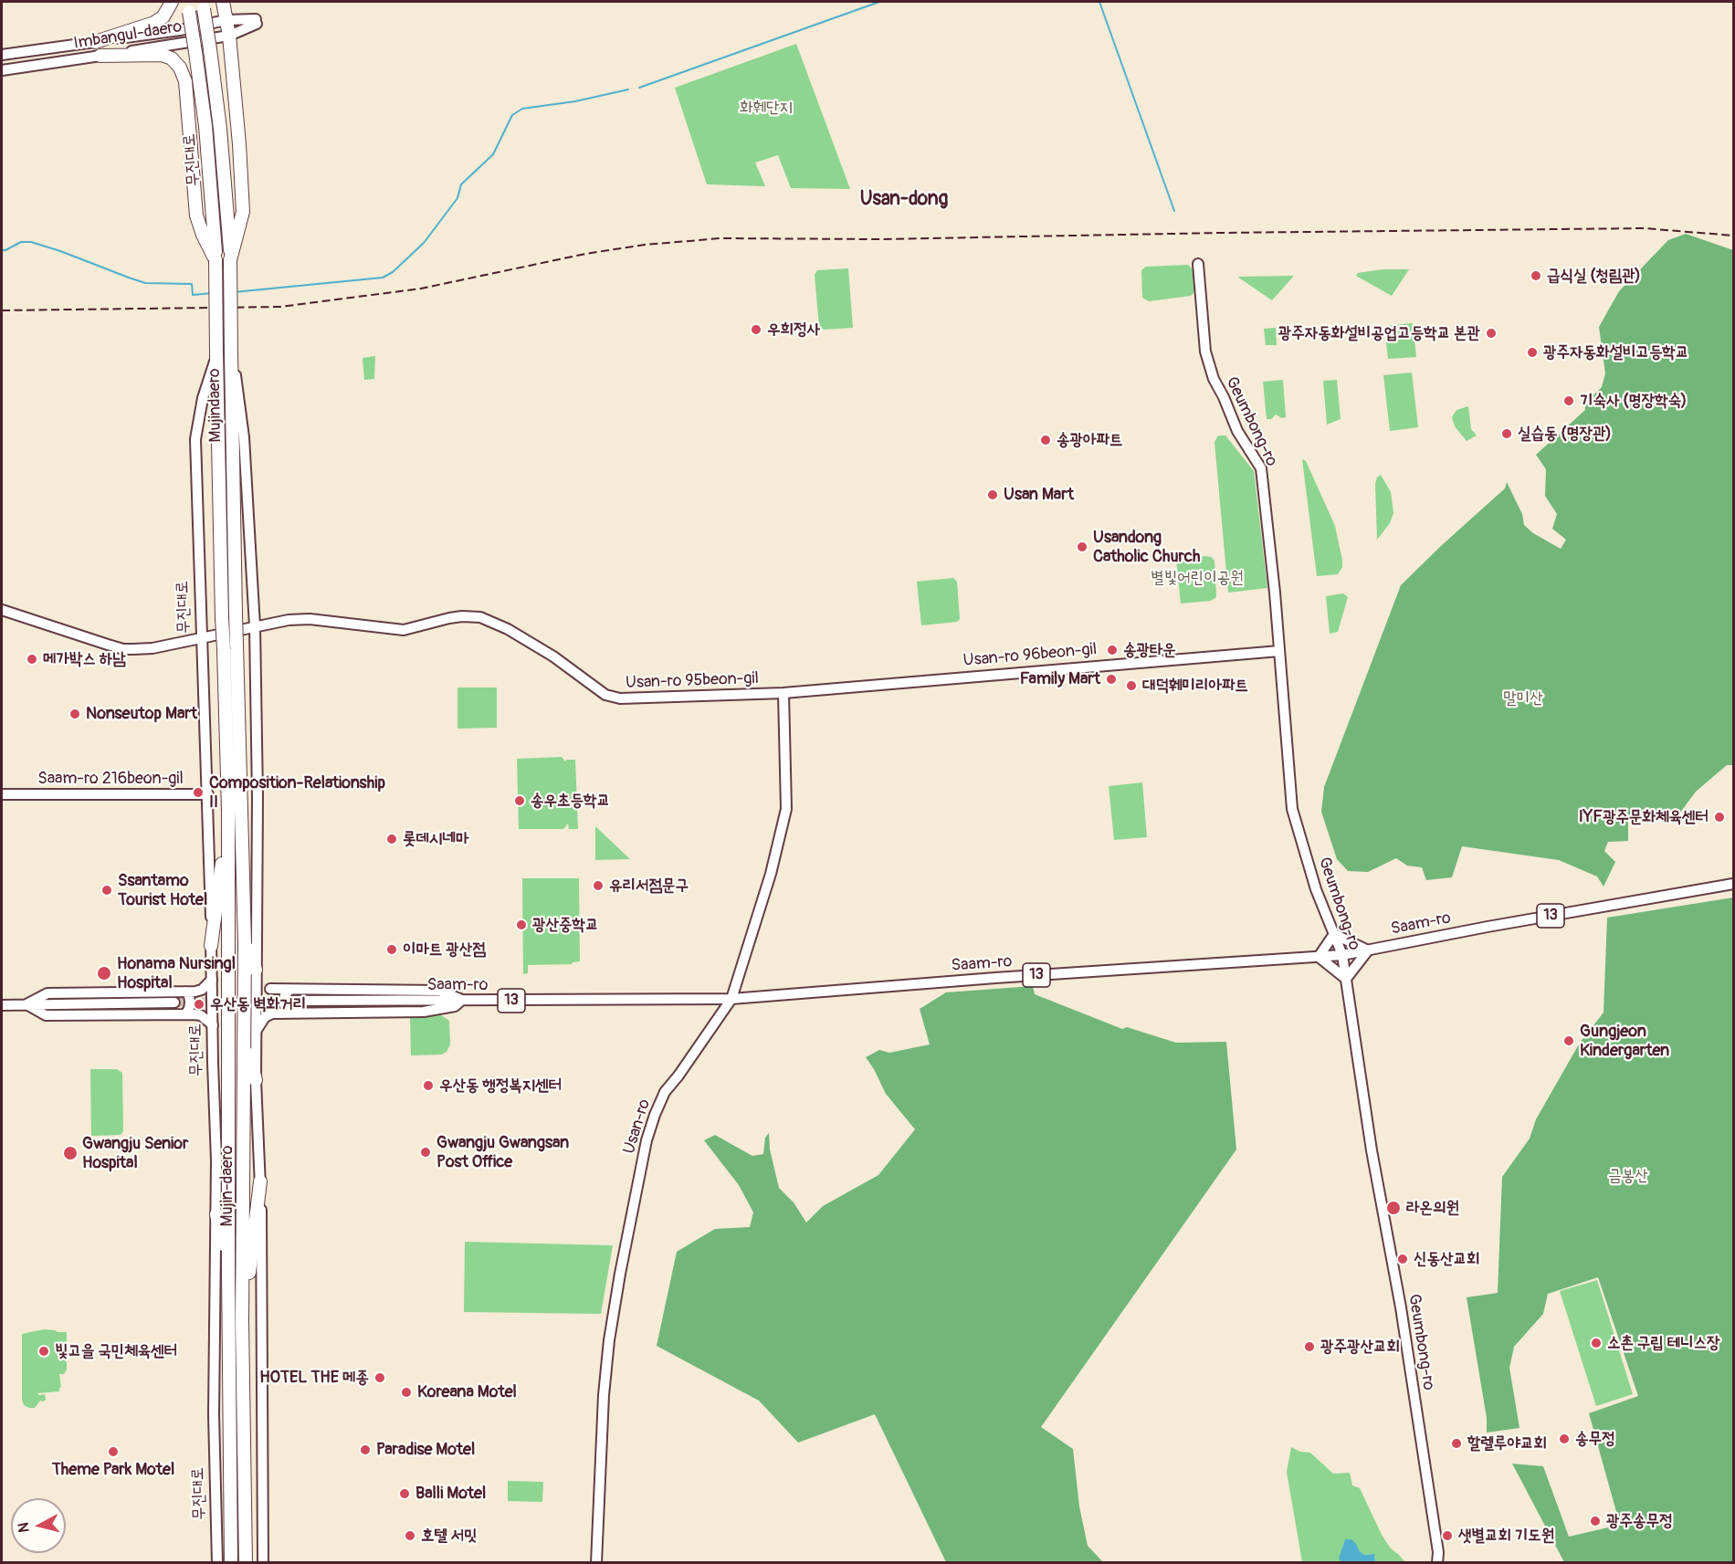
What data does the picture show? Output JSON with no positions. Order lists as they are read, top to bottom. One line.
{"streets":{"highway":["무진대로","Mujindaero","Mujin-daero"],"street":["Imbangul-daero","Geumbong-ro","Usan-ro 96beon-gil","Usan-ro 95beon-gil","Saam-ro 216beon-gil","13","Saam-ro","Usan-ro"]},"crossings":[["무진대로","Usan-ro 95beon-gil"],["무진대로","Saam-ro 216beon-gil"],["무진대로","Mujin-daero"],["Mujindaero","Mujin-daero"],["Geumbong-ro","Usan-ro 96beon-gil"],["Geumbong-ro","Saam-ro"],["Usan-ro 96beon-gil","Usan-ro 95beon-gil"],["Usan-ro 96beon-gil","Usan-ro"],["Usan-ro 95beon-gil","Usan-ro"],["Saam-ro","Usan-ro"]],"districts":["Usan-dong"],"parks":["화훼단지","별빛어린이공원","말미산","금봉산"],"places":["급식실 (청림관)","우희정사","광주자동화설비공업고등학교 본관","광주자동화설비고등학교","기숙사 (명장학숙)","실습동 (명장관)","송광아파트","Usan Mart","Usandong Catholic Church","송광타운","메가박스 하남","Family Mart","대덕훼미리아파트","Nonseutop Mart","Composition-Relationship II","송우초등학교","IYF광주문화체육센터","롯데시네마","유리서점문구","Ssantamo Tourist Hotel","광산중학교","이마트 광산점","Honama Nursingl Hospital","우산동 벽화거리","Gungjeon Kindergarten","우산동 행정복지센터","Gwangju Gwangsan Post Office","Gwangju Senior Hospital","라온의원","신동산교회","소촌 구립 테니스장","광주광산교회","빛고을 국민체육센터","HOTEL THE 메종","Koreana Motel","송무정","할렐루야교회","Paradise Motel","Theme Park Motel","Balli Motel","광주송무정","호텔 서밋","샛별교회 기도원"],"north":"left"}
